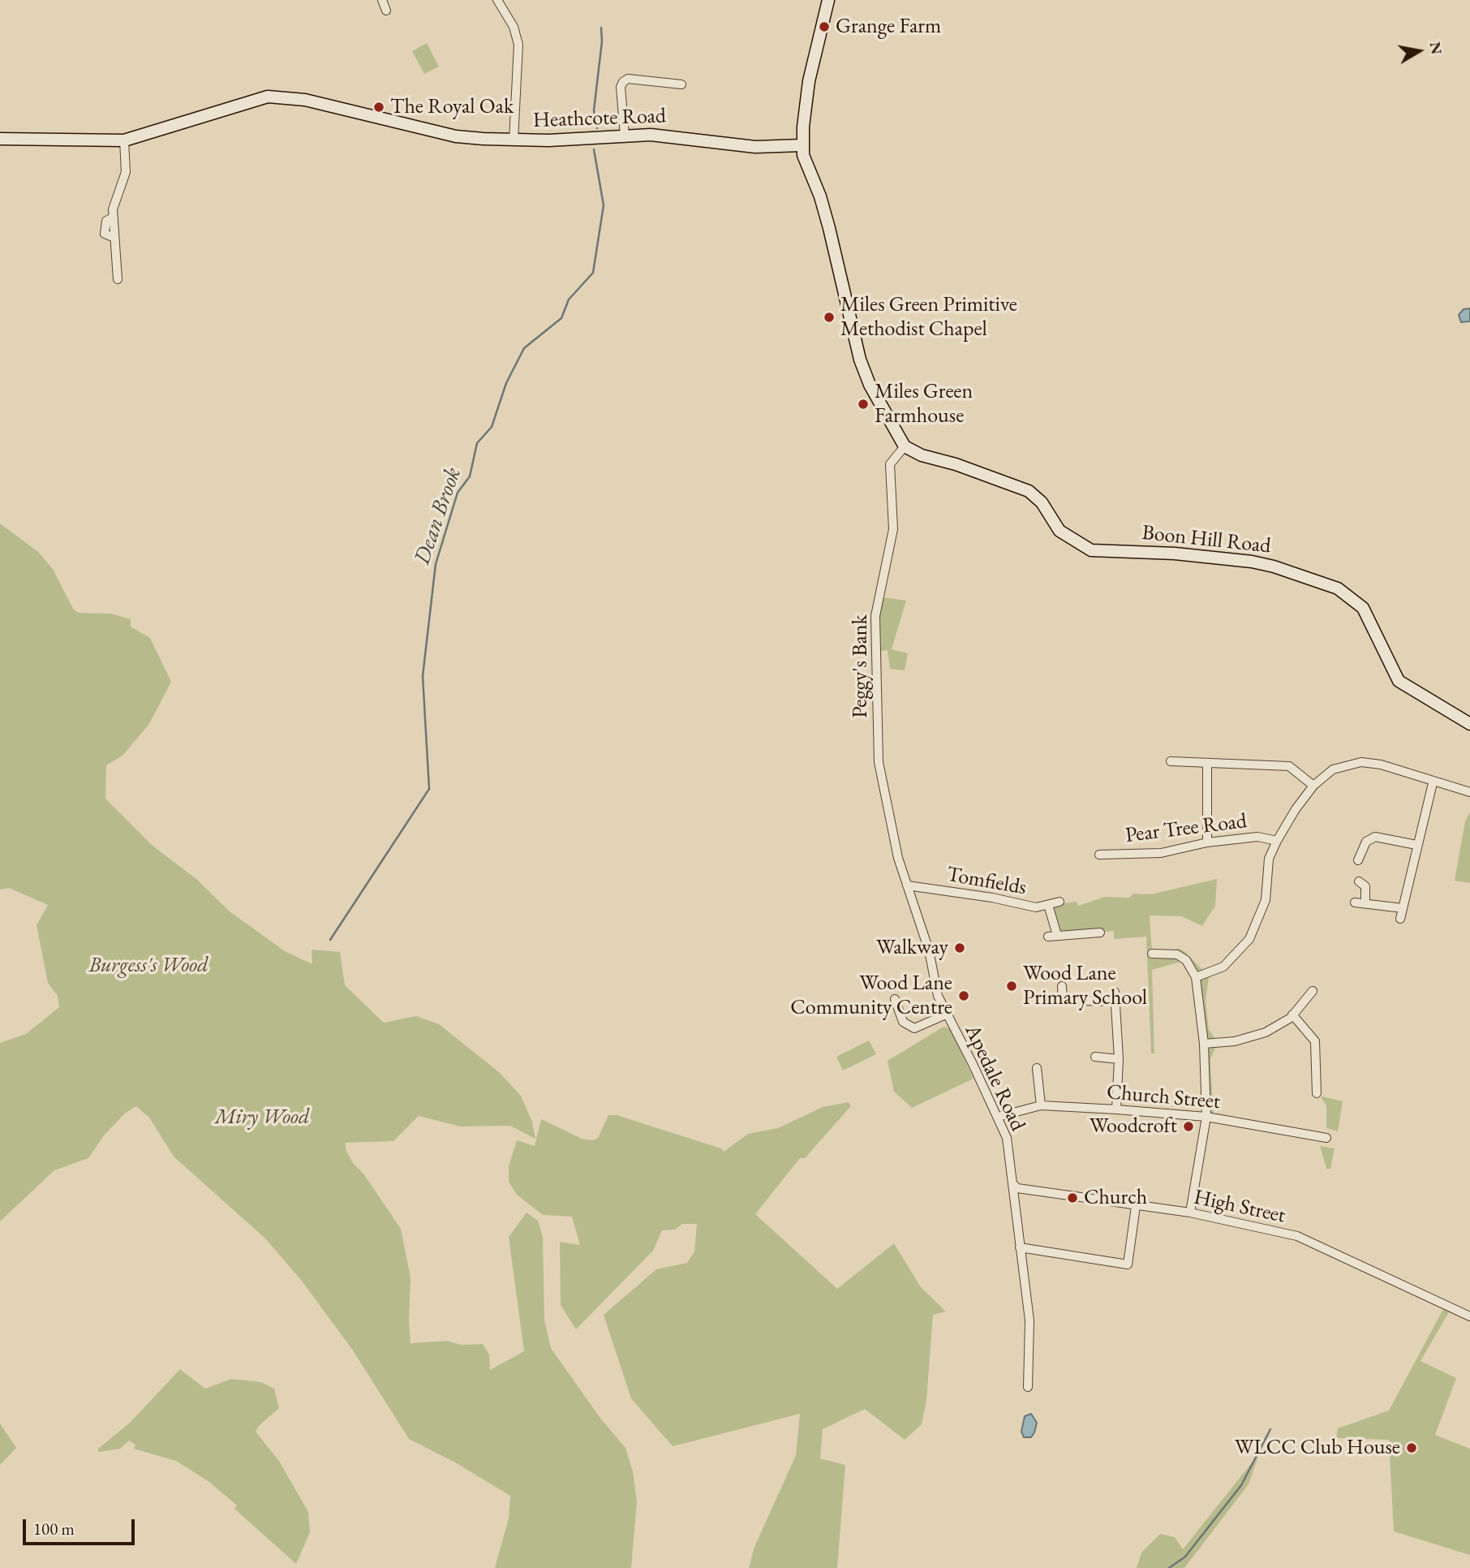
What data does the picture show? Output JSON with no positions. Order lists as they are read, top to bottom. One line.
{"streets":{"street":["Heathcote Road","Boon Hill Road","Peggy's Bank","Pear Tree Road","Tomfields","Apedale Road","Church Street","High Street"]},"crossings":[["Boon Hill Road","Peggy's Bank"],["Peggy's Bank","Apedale Road"],["Tomfields","Apedale Road"],["Apedale Road","Church Street"],["Apedale Road","High Street"]],"water":["Dean Brook"],"parks":["Burgess's Wood","Miry Wood"],"places":["Grange Farm","The Royal Oak","Miles Green Primitive Methodist Chapel","Miles Green Farmhouse","Walkway","Wood Lane Primary School","Wood Lane Community Centre","Woodcroft","Church","WLCC Club House"],"scale_bar":"100 m","north":"right"}
